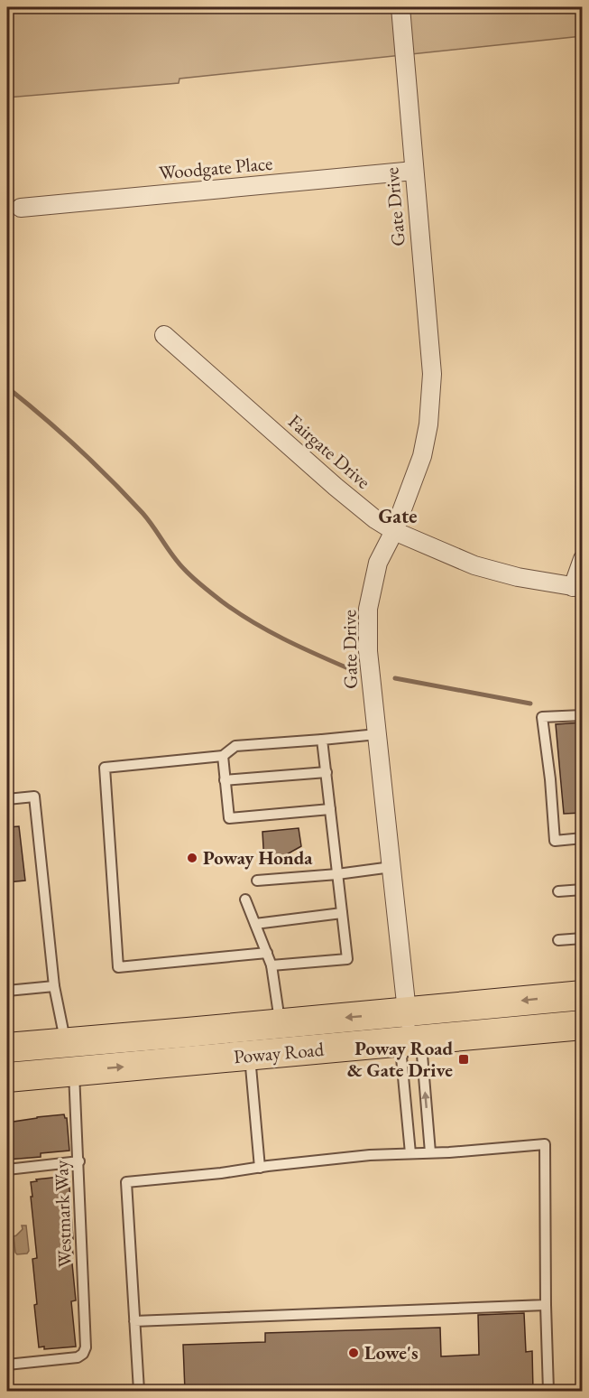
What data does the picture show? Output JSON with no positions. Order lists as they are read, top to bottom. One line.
{"streets":{"main road":["Poway Road"],"street":["Woodgate Place","Gate Drive","Fairgate Drive"],"lane":["Westmark Way"]},"crossings":[["Woodgate Place","Gate Drive"],["Gate Drive","Fairgate Drive"],["Gate Drive","Poway Road"],["Poway Road","Westmark Way"]],"districts":["Gate"],"places":{"other":["Poway Honda","Lowe's"],"transit":["Poway Road & Gate Drive"]}}
